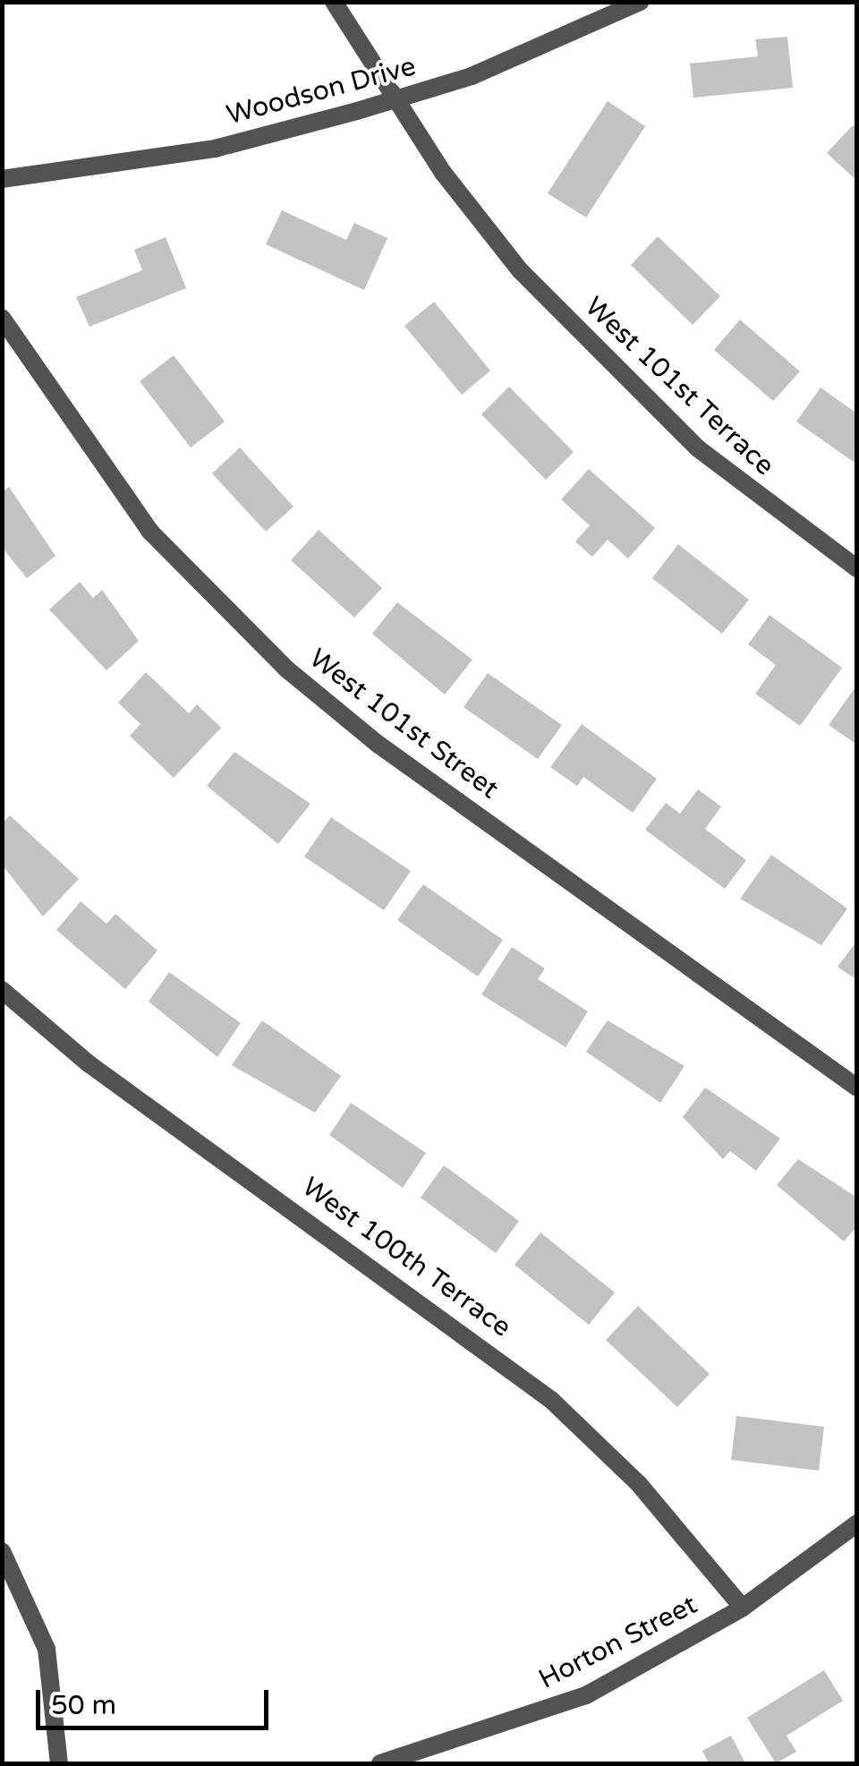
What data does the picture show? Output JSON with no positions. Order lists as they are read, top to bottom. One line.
{"streets":{"street":["Woodson Drive","West 101st Terrace","West 101st Street","West 100th Terrace","Horton Street"]},"crossings":[["Woodson Drive","West 101st Terrace"],["West 100th Terrace","Horton Street"]],"scale_bar":"50 m"}
